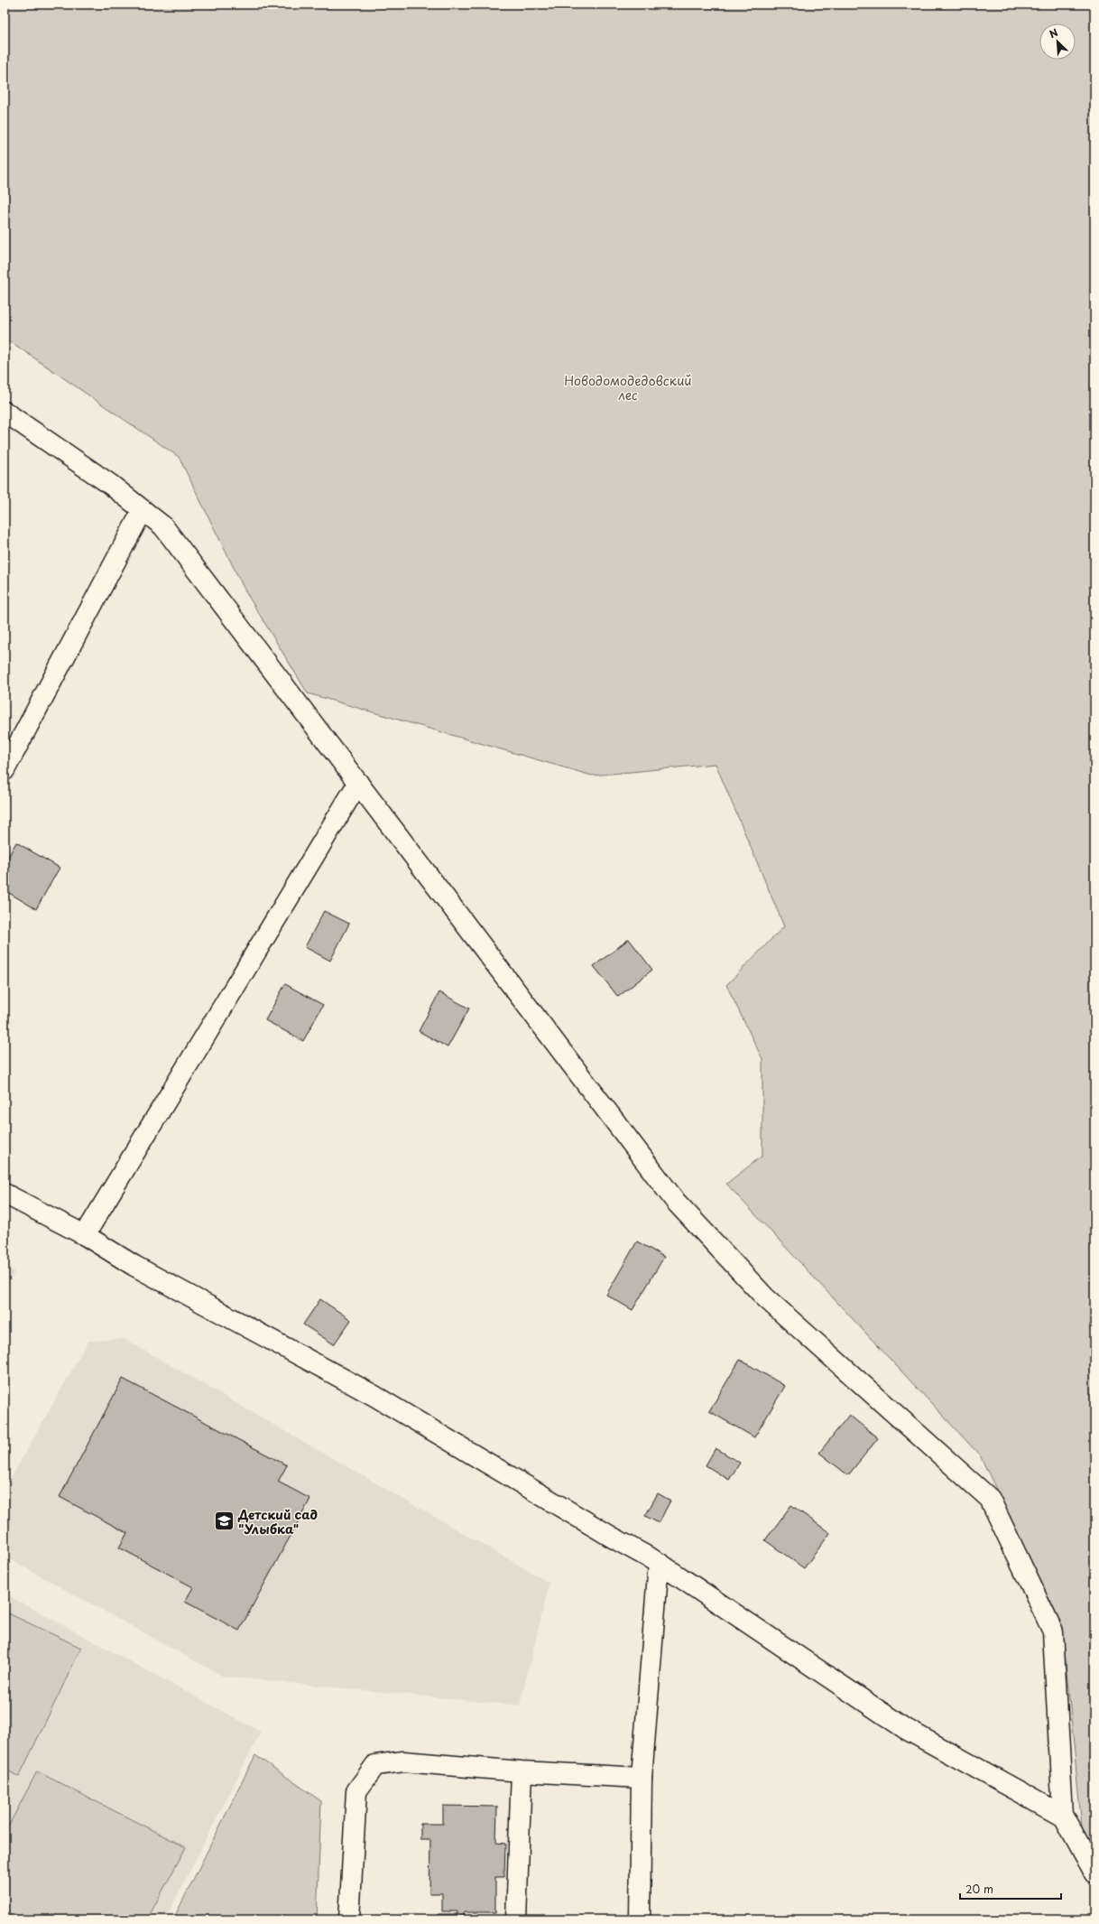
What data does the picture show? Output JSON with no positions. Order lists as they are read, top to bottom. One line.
{"parks":["Новодомодедовский лес"],"places":{"school or university":["Детский сад \"Улыбка\""]},"scale_bar":"20 m","north":"top left"}
